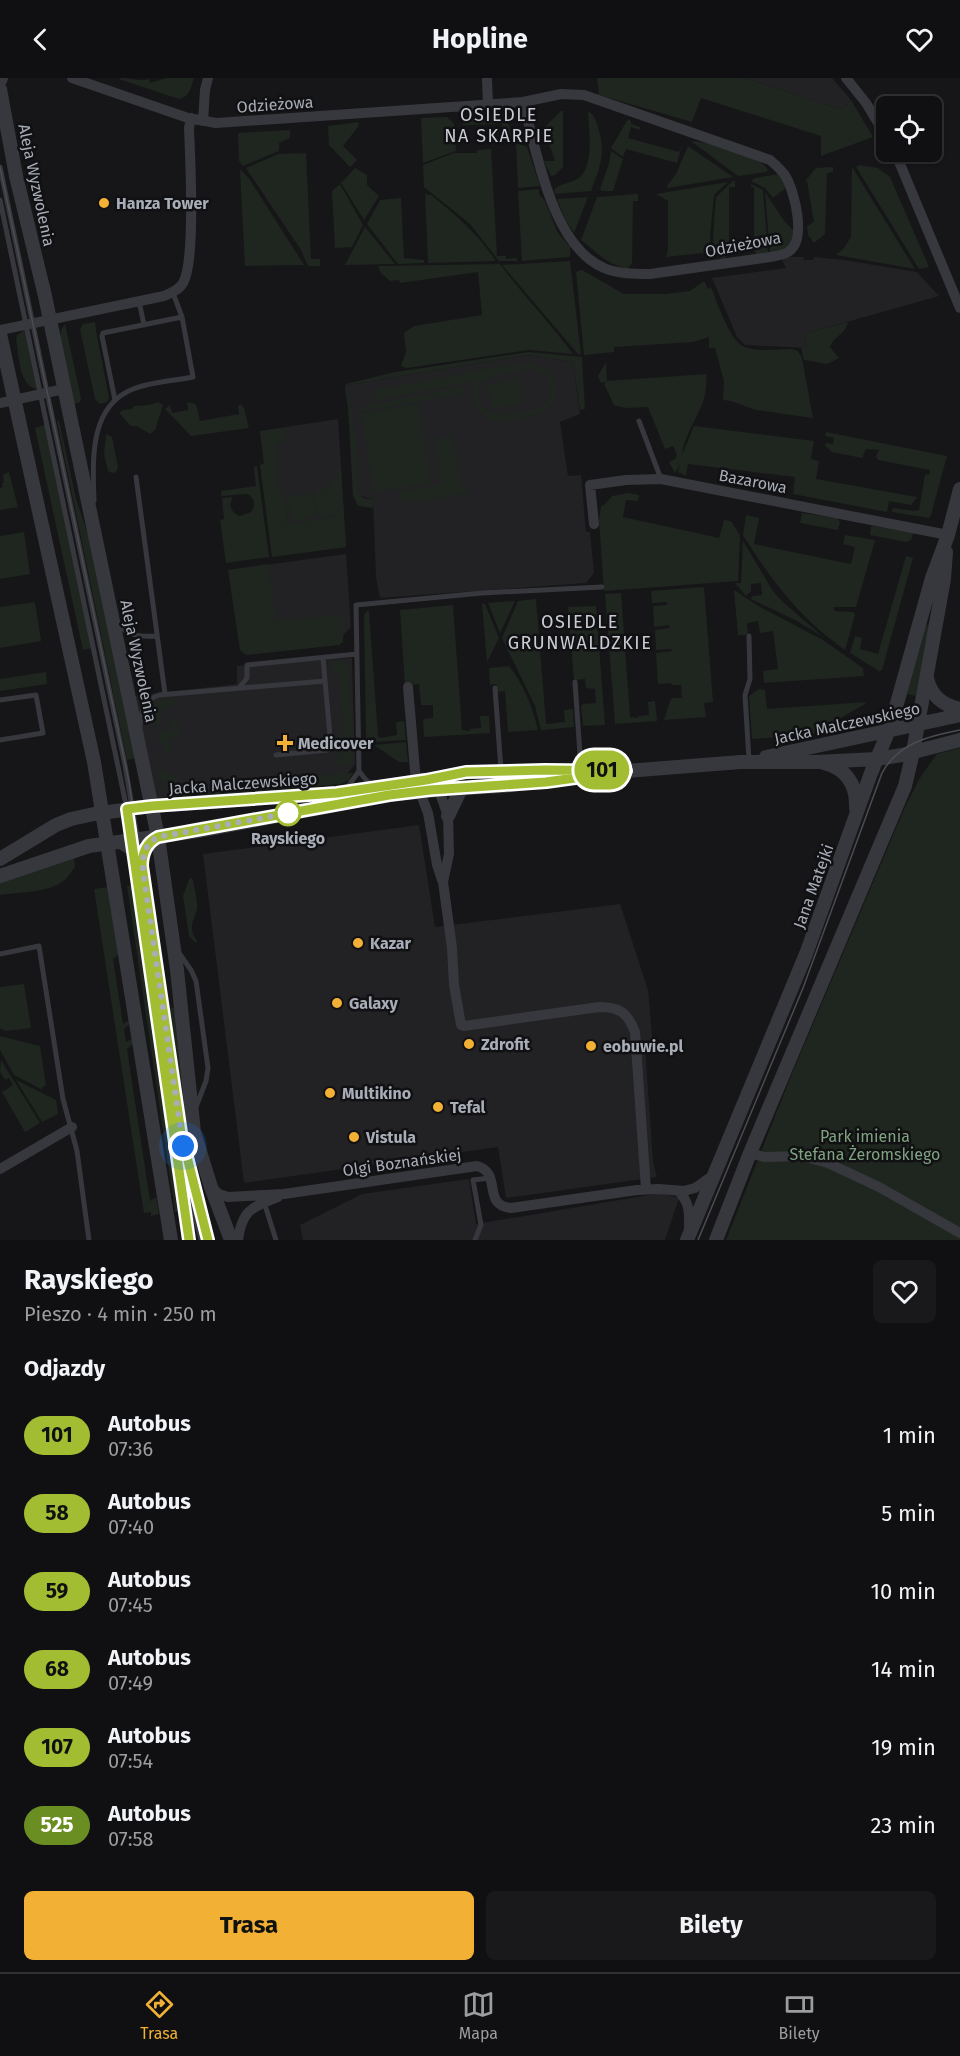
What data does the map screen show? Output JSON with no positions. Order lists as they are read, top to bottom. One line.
{"streets":{"street":["Odzieżowa","Aleja Wyzwolenia","Bazarowa","Jacka Malczewskiego","Jana Matejki","Olgi Boznańskiej"]},"crossings":[["Aleja Wyzwolenia","Jacka Malczewskiego"],["Aleja Wyzwolenia","Olgi Boznańskiej"],["Bazarowa","Jana Matejki"],["Jacka Malczewskiego","Jana Matejki"]],"districts":["OSIEDLE NA SKARPIE","OSIEDLE GRUNWALDZKIE"],"parks":["Park imienia Stefana Żeromskiego"],"places":{"other":["Hanza Tower","Rayskiego","Kazar","Galaxy","Zdrofit","eobuwie.pl","Multikino","Tefal","Vistula"],"health":["Medicover"]},"lines":["bus line 101"],"page":{"header":"Hopline","on_map":"101","heading":[["Rayskiego","Pieszo · 4 min · 250 m"],"Odjazdy"],"list":[{"mark":"101","name":"Autobus","note":"07:36","value":"1 min"},{"mark":"58","name":"Autobus","note":"07:40","value":"5 min"},{"mark":"59","name":"Autobus","note":"07:45","value":"10 min"},{"mark":"68","name":"Autobus","note":"07:49","value":"14 min"},{"mark":"107","name":"Autobus","note":"07:54","value":"19 min"},{"mark":"525","name":"Autobus","note":"07:58","value":"23 min"}],"buttons":["Trasa","Bilety"],"tabs":["Trasa","Mapa","Bilety"]}}
